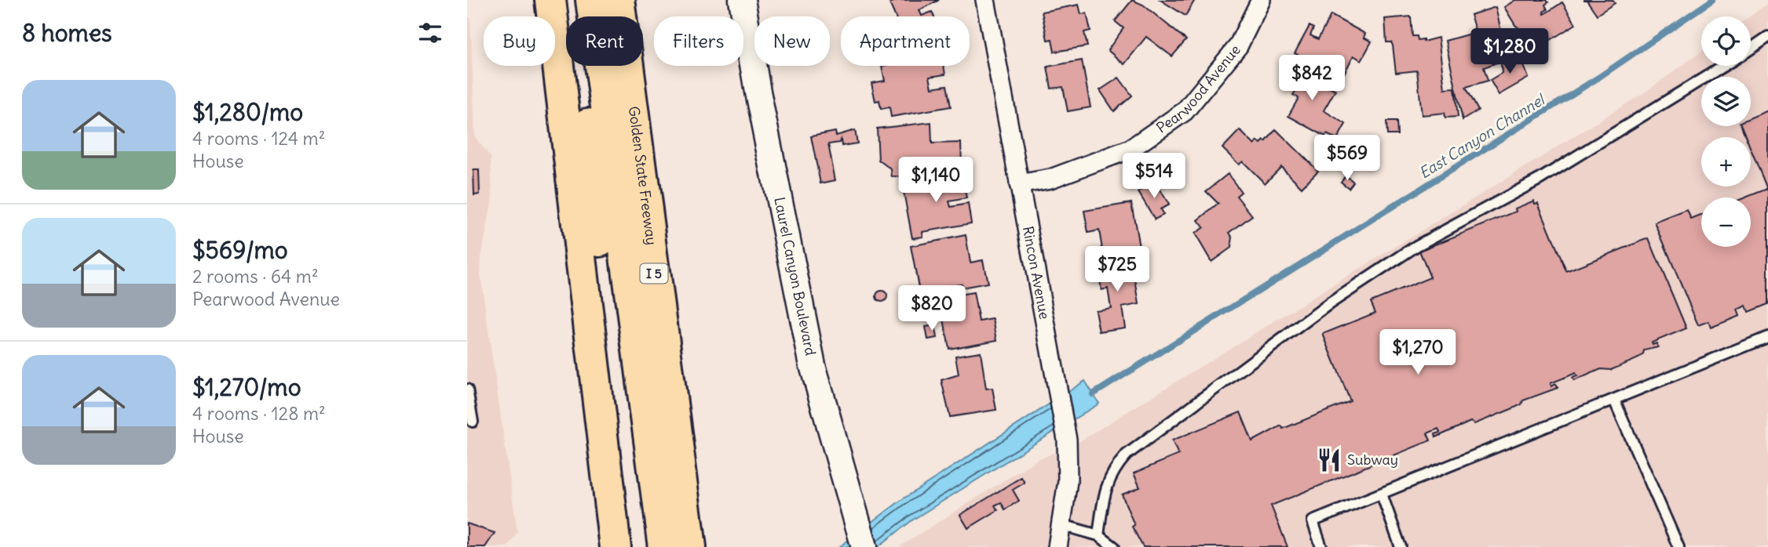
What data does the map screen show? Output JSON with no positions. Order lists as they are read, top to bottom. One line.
{"streets":{"highway":["Golden State Freeway","I 5"],"main road":["Laurel Canyon Boulevard"],"street":["Pearwood Avenue","Rincon Avenue"]},"crossings":[["Pearwood Avenue","Rincon Avenue"]],"water":["East Canyon Channel"],"places":{"restaurant":["Subway"]},"page":{"heading":"8 homes","map_buttons":["+","−"],"chip":["Buy","Rent","Filters","New","Apartment"],"price":["$1,280","$842","$569","$514","$1,140","$725","$820","$1,270"],"list":[{"name":"$1,280/mo","note":"4 rooms · 124 m² · House"},{"name":"$569/mo","note":"2 rooms · 64 m² · Pearwood Avenue"},{"name":"$1,270/mo","note":"4 rooms · 128 m² · House"}]}}
